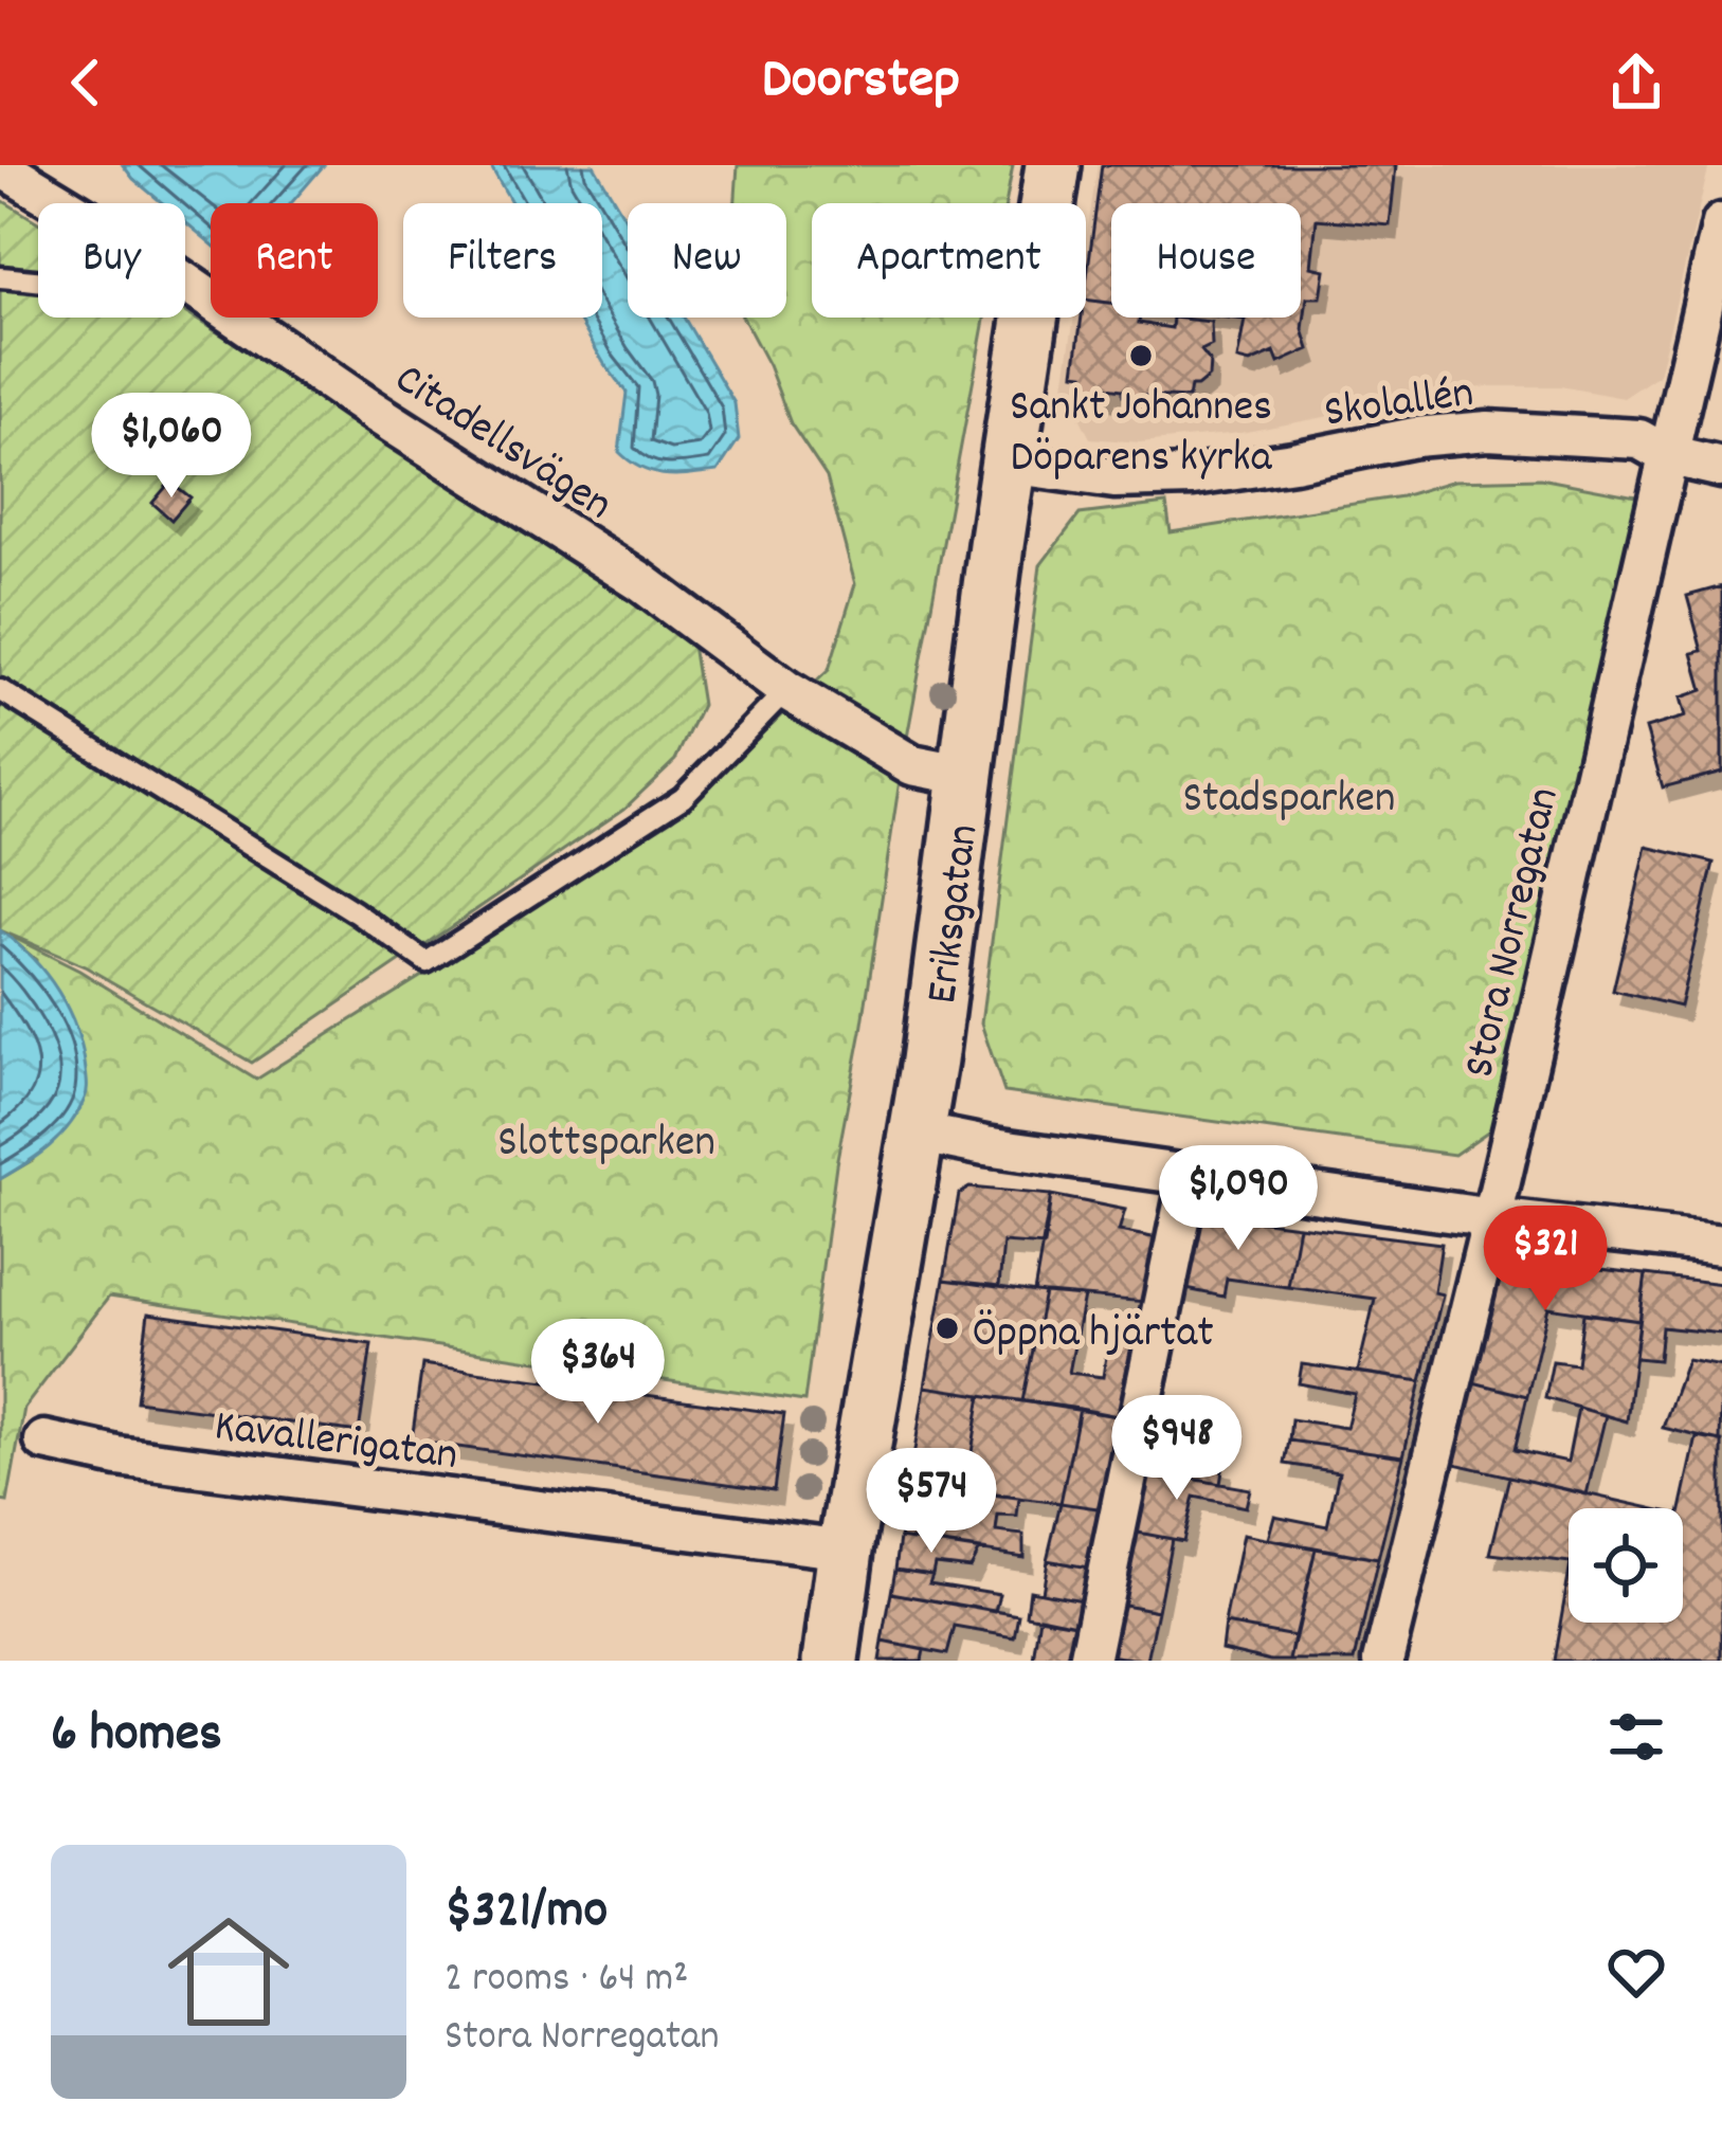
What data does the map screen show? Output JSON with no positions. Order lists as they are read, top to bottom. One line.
{"streets":{"street":["Skolallén","Citadellsvägen","Eriksgatan","Stora Norregatan","Kavallerigatan"]},"crossings":[["Skolallén","Eriksgatan"],["Skolallén","Stora Norregatan"],["Citadellsvägen","Eriksgatan"],["Eriksgatan","Kavallerigatan"]],"parks":["Stadsparken","Slottsparken"],"places":["Sankt Johannes Döparens kyrka","Öppna hjärtat"],"page":{"header":"Doorstep","chip":["Buy","Rent","Filters","New","Apartment","House"],"price":["$1,060","$1,090","$321","$364","$948","$574"],"heading":"6 homes","list":[{"name":"$321/mo","note":"2 rooms · 64 m² · Stora Norregatan"}]}}
